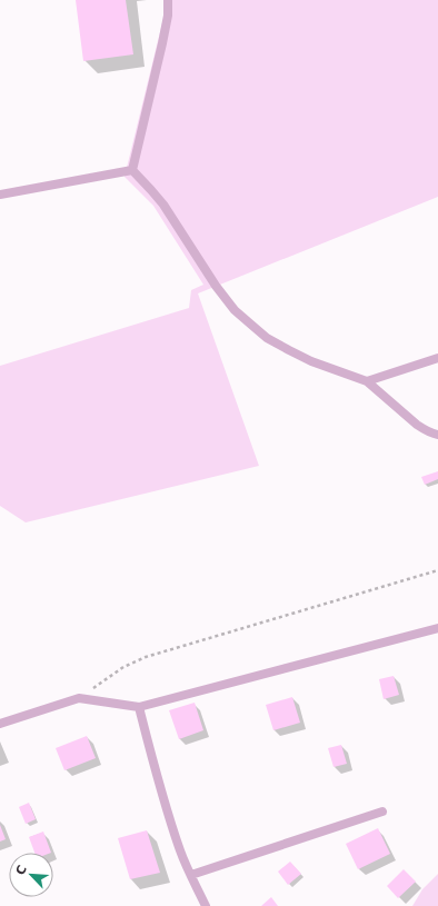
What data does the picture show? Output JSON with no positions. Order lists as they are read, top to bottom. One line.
{"north":"top left"}
